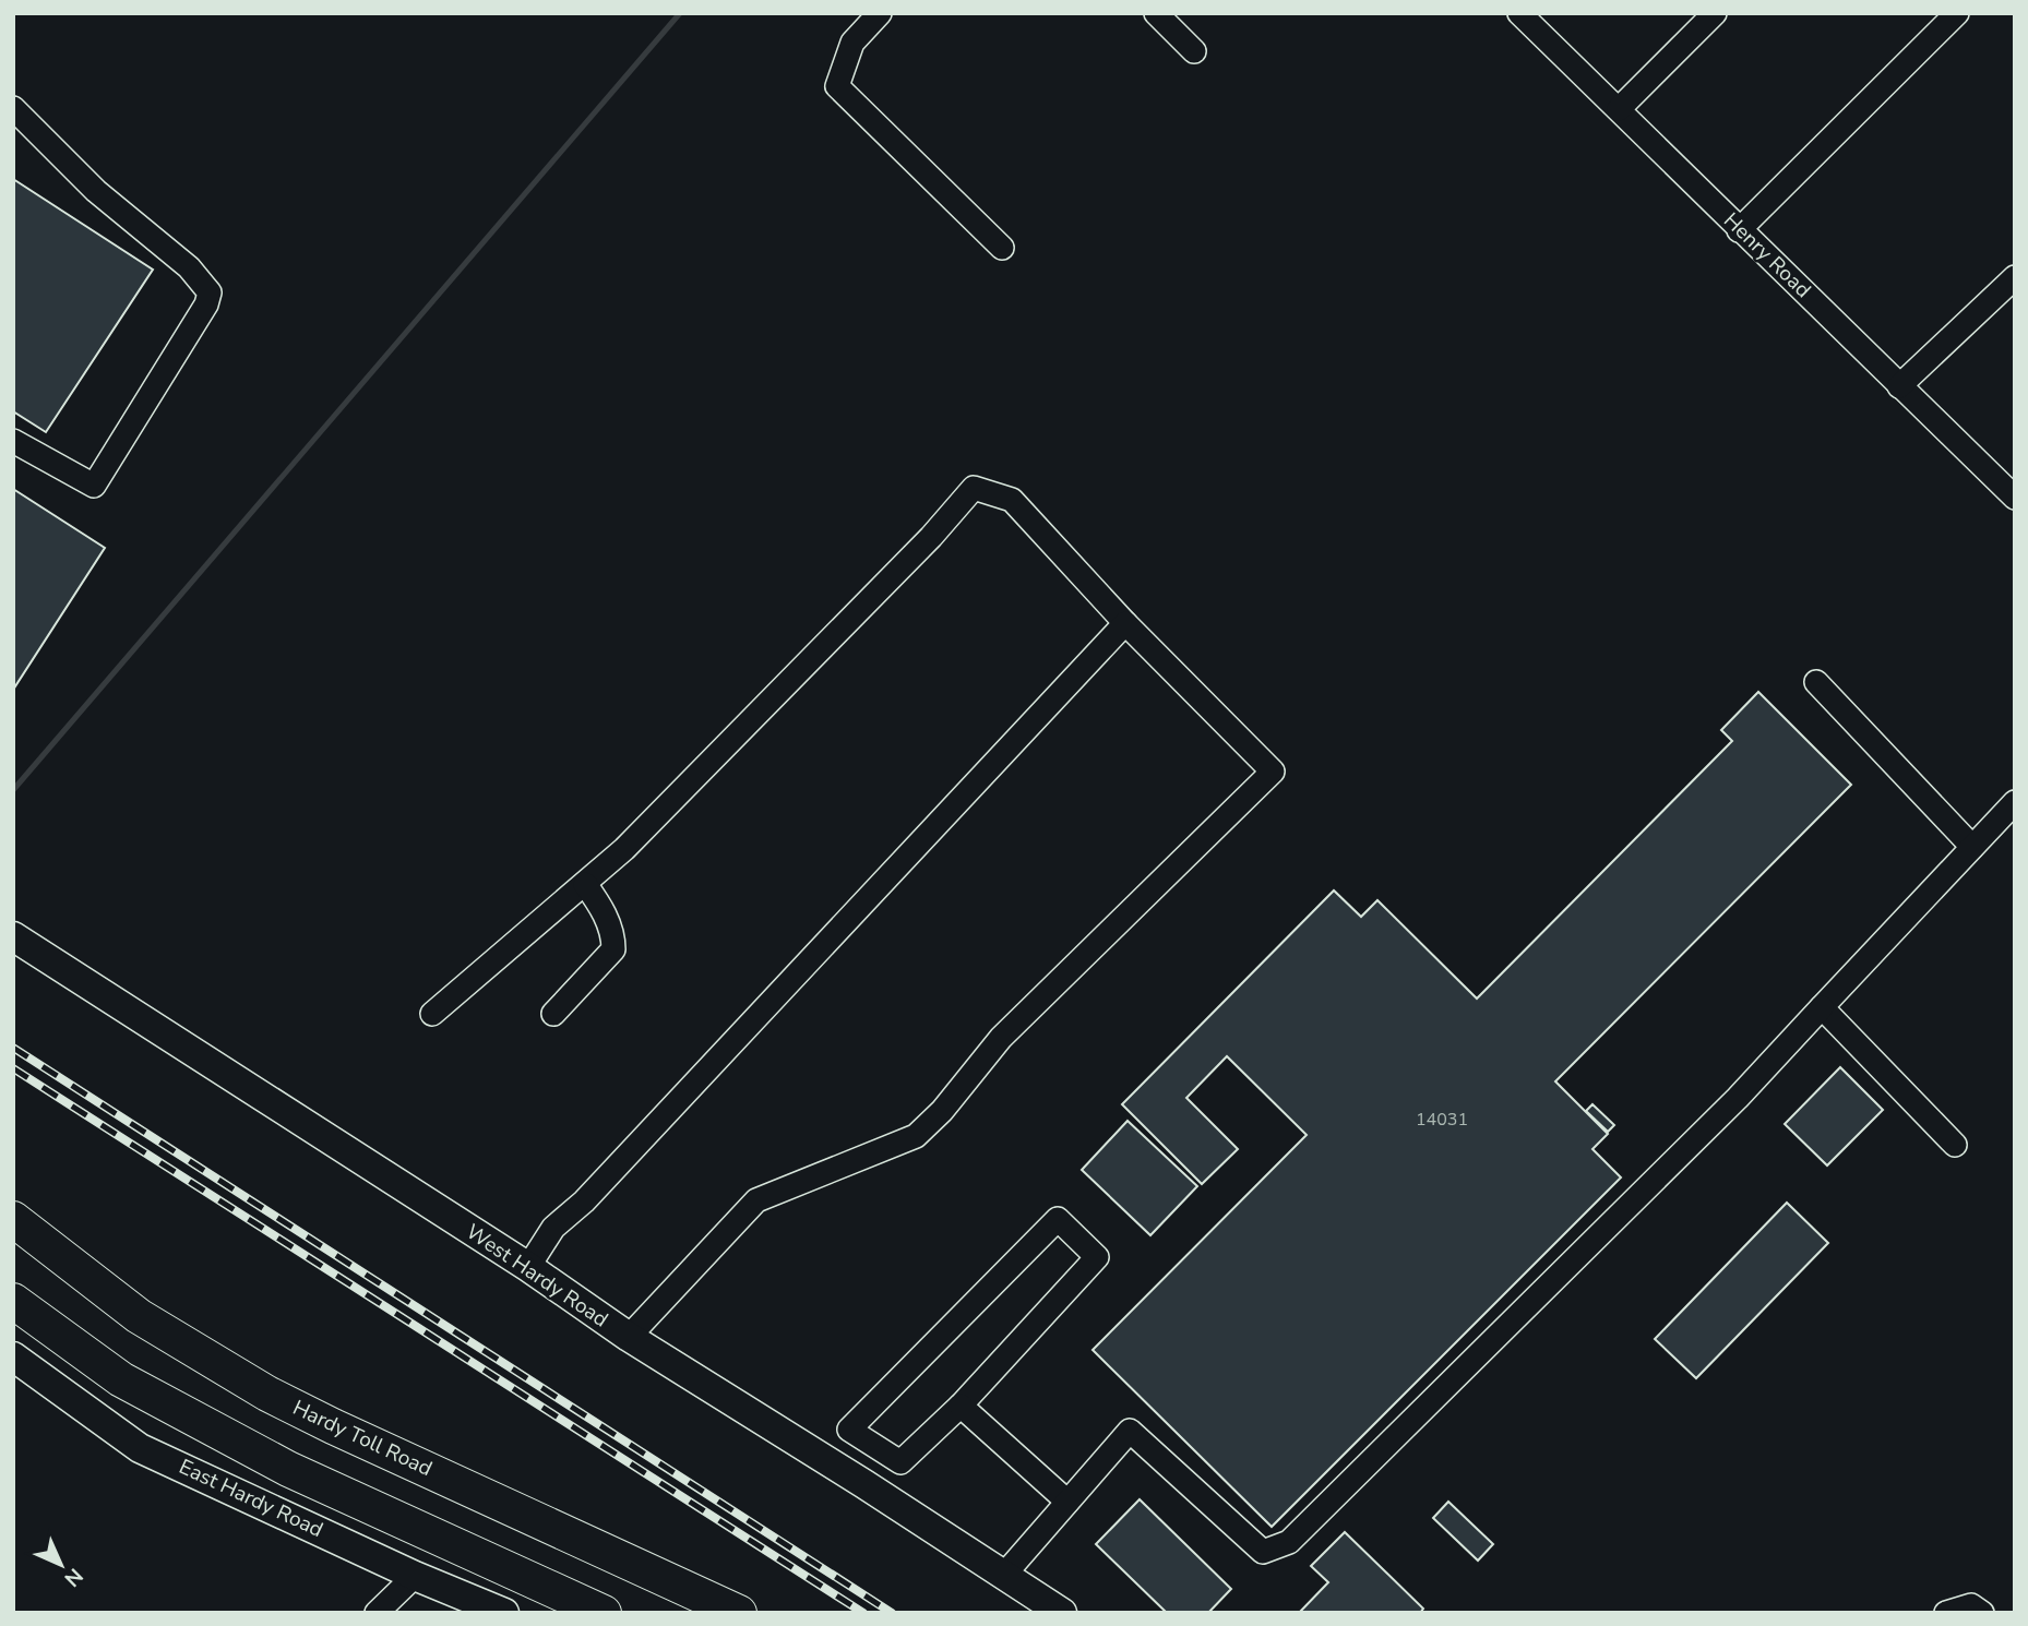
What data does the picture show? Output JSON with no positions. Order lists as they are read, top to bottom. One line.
{"streets":{"highway":["Hardy Toll Road"],"main road":["West Hardy Road","East Hardy Road"],"street":["Henry Road"]},"house_numbers":["14031"],"north":"bottom right"}
